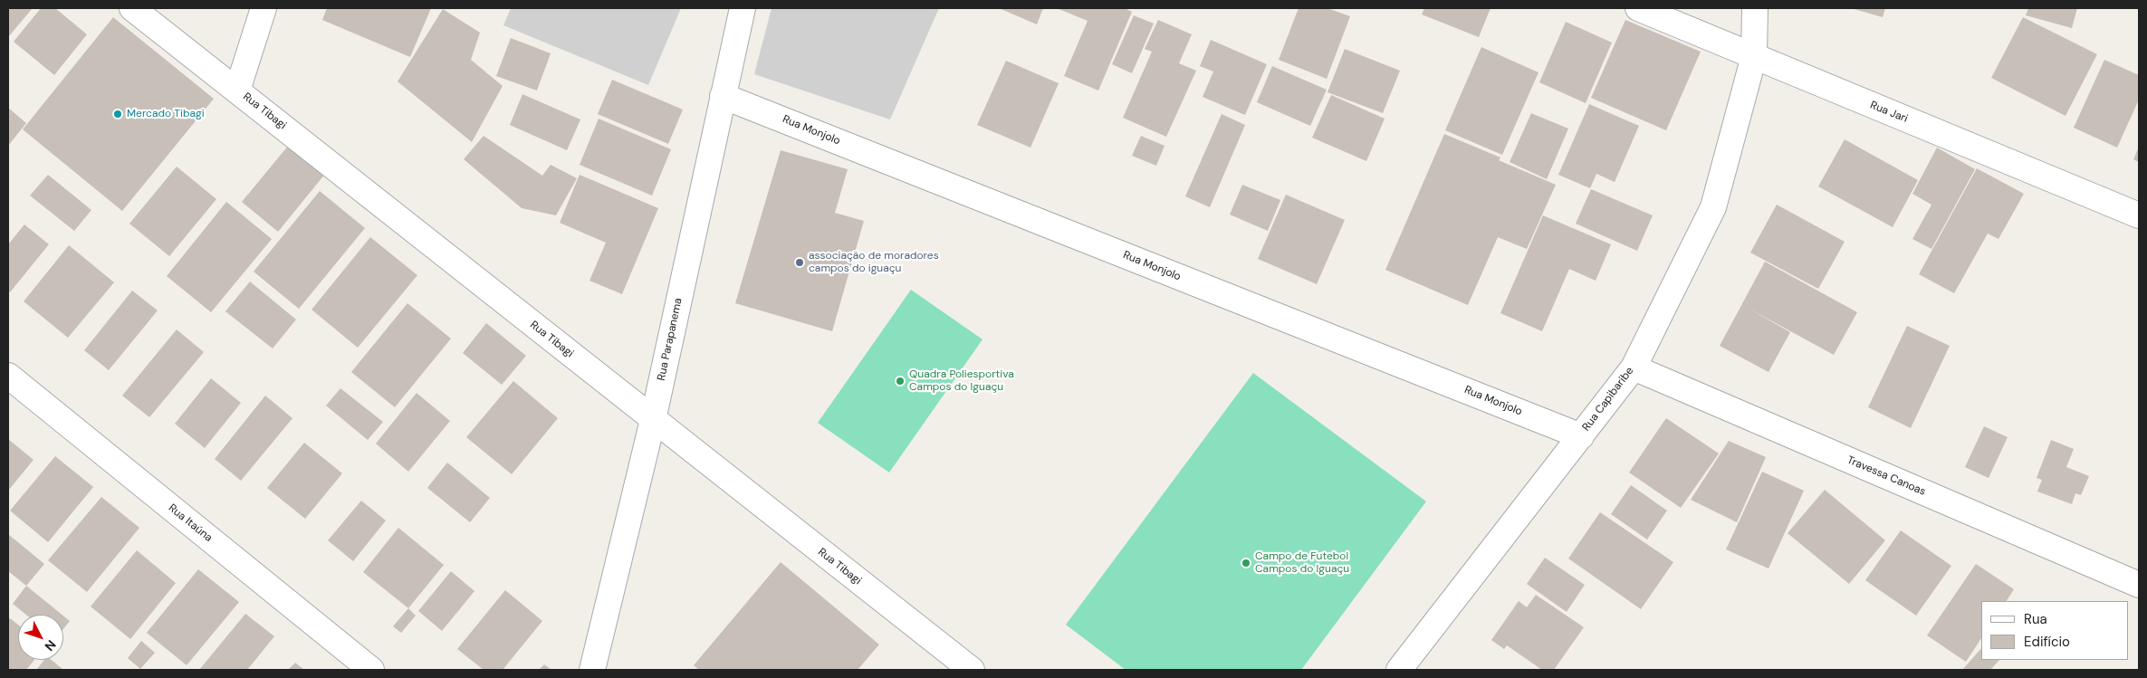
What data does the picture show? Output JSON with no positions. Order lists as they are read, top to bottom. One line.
{"streets":{"street":["Rua Tibagi","Rua Jari","Rua Monjolo","Rua Parapanema","Rua Capibaribe","Travessa Canoas","Rua Itaúna"]},"crossings":[["Rua Tibagi","Rua Parapanema"],["Rua Jari","Rua Capibaribe"],["Rua Monjolo","Rua Parapanema"],["Rua Monjolo","Rua Capibaribe"],["Rua Capibaribe","Travessa Canoas"]],"places":["Mercado Tibagi","associação de moradores campos do iguaçu","Quadra Poliesportiva Campos do Iguaçu","Campo de Futebol Campos do Iguaçu"],"legend":["Rua","Edifício"],"north":"bottom right"}
